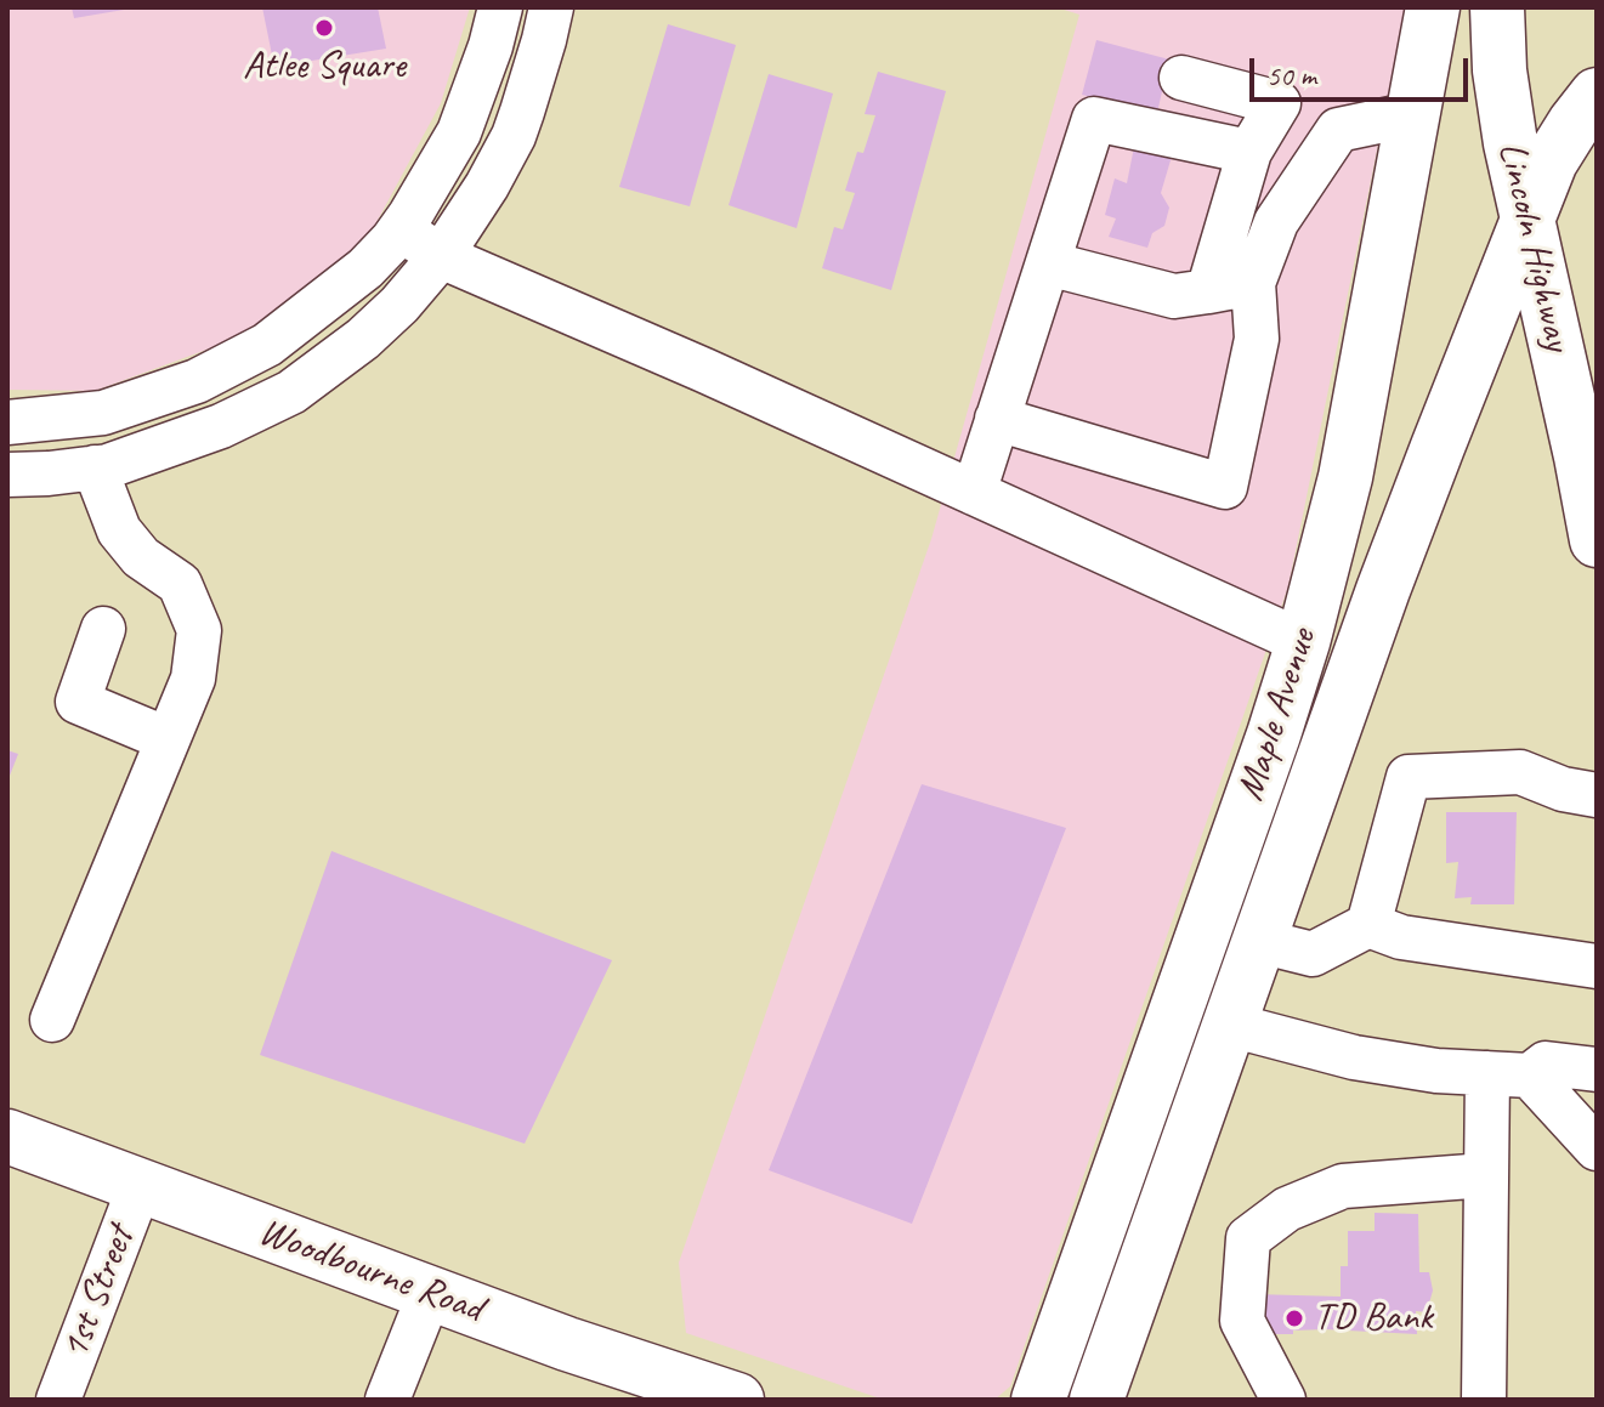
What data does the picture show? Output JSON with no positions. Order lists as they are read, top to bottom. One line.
{"streets":{"main road":["Lincoln Highway","Maple Avenue","Woodbourne Road"],"street":["1st Street"]},"crossings":[["Lincoln Highway","Maple Avenue"],["Woodbourne Road","1st Street"]],"places":["Atlee Square","TD Bank"],"scale_bar":"50 m"}
